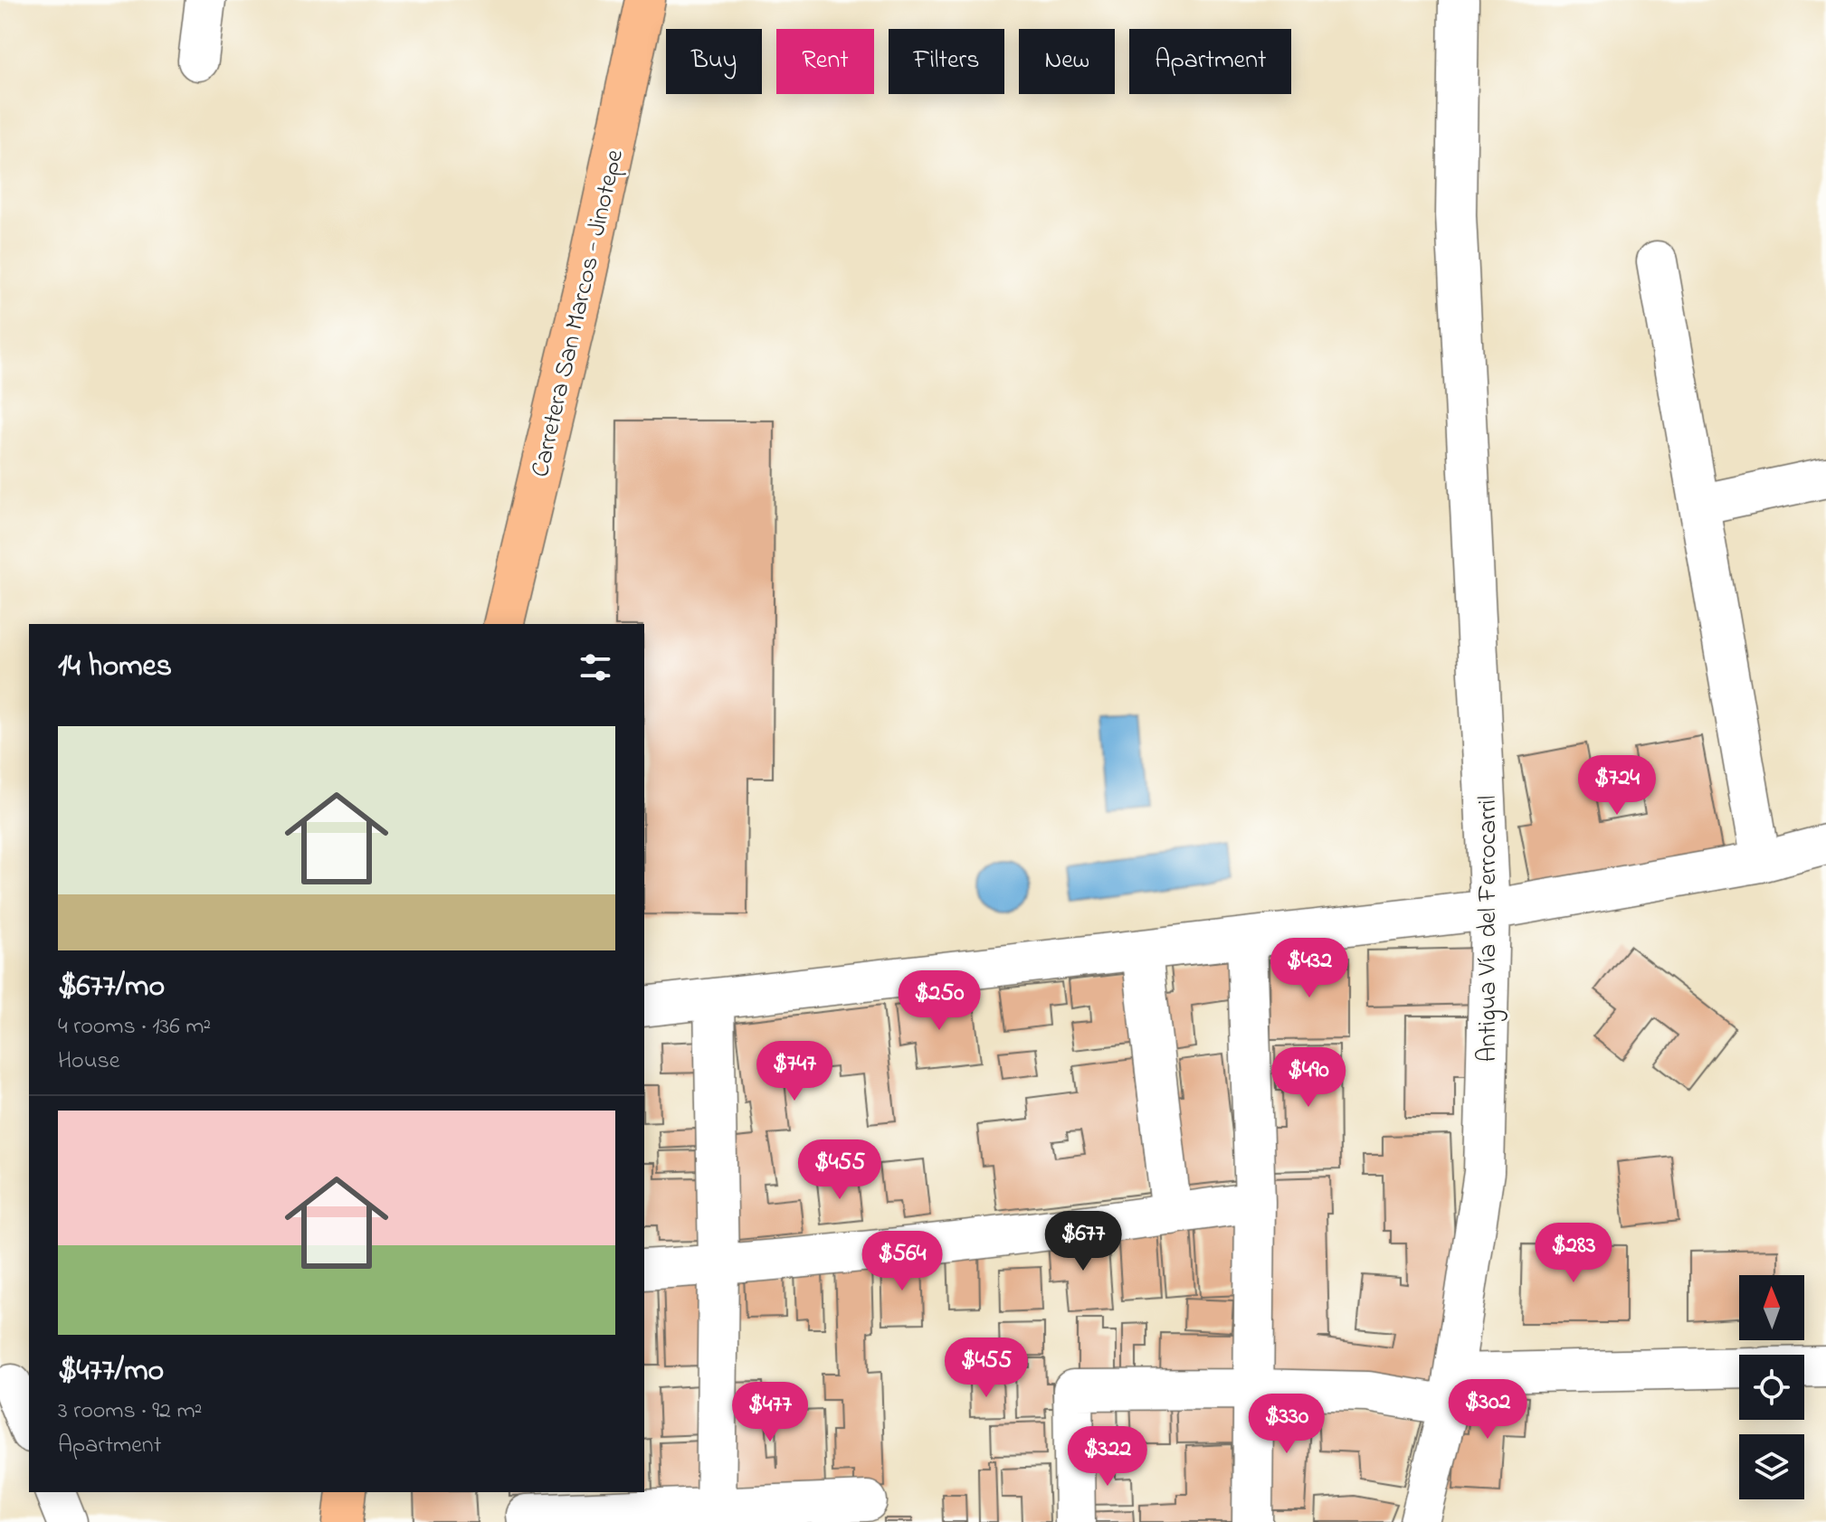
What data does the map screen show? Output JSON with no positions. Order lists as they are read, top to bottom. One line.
{"streets":{"main road":["Carretera San Marcos - Jinotepe"],"street":["Antigua Vía del Ferrocarril"]},"north":"top","page":{"chip":["Buy","Rent","Filters","New","Apartment"],"heading":"14 homes","list":[{"name":"$677/mo","note":"4 rooms · 136 m² · House"},{"name":"$477/mo","note":"3 rooms · 92 m² · Apartment"}],"price":["$724","$432","$250","$747","$490","$455","$677","$283","$564","$455","$302","$477","$330","$322"]}}
